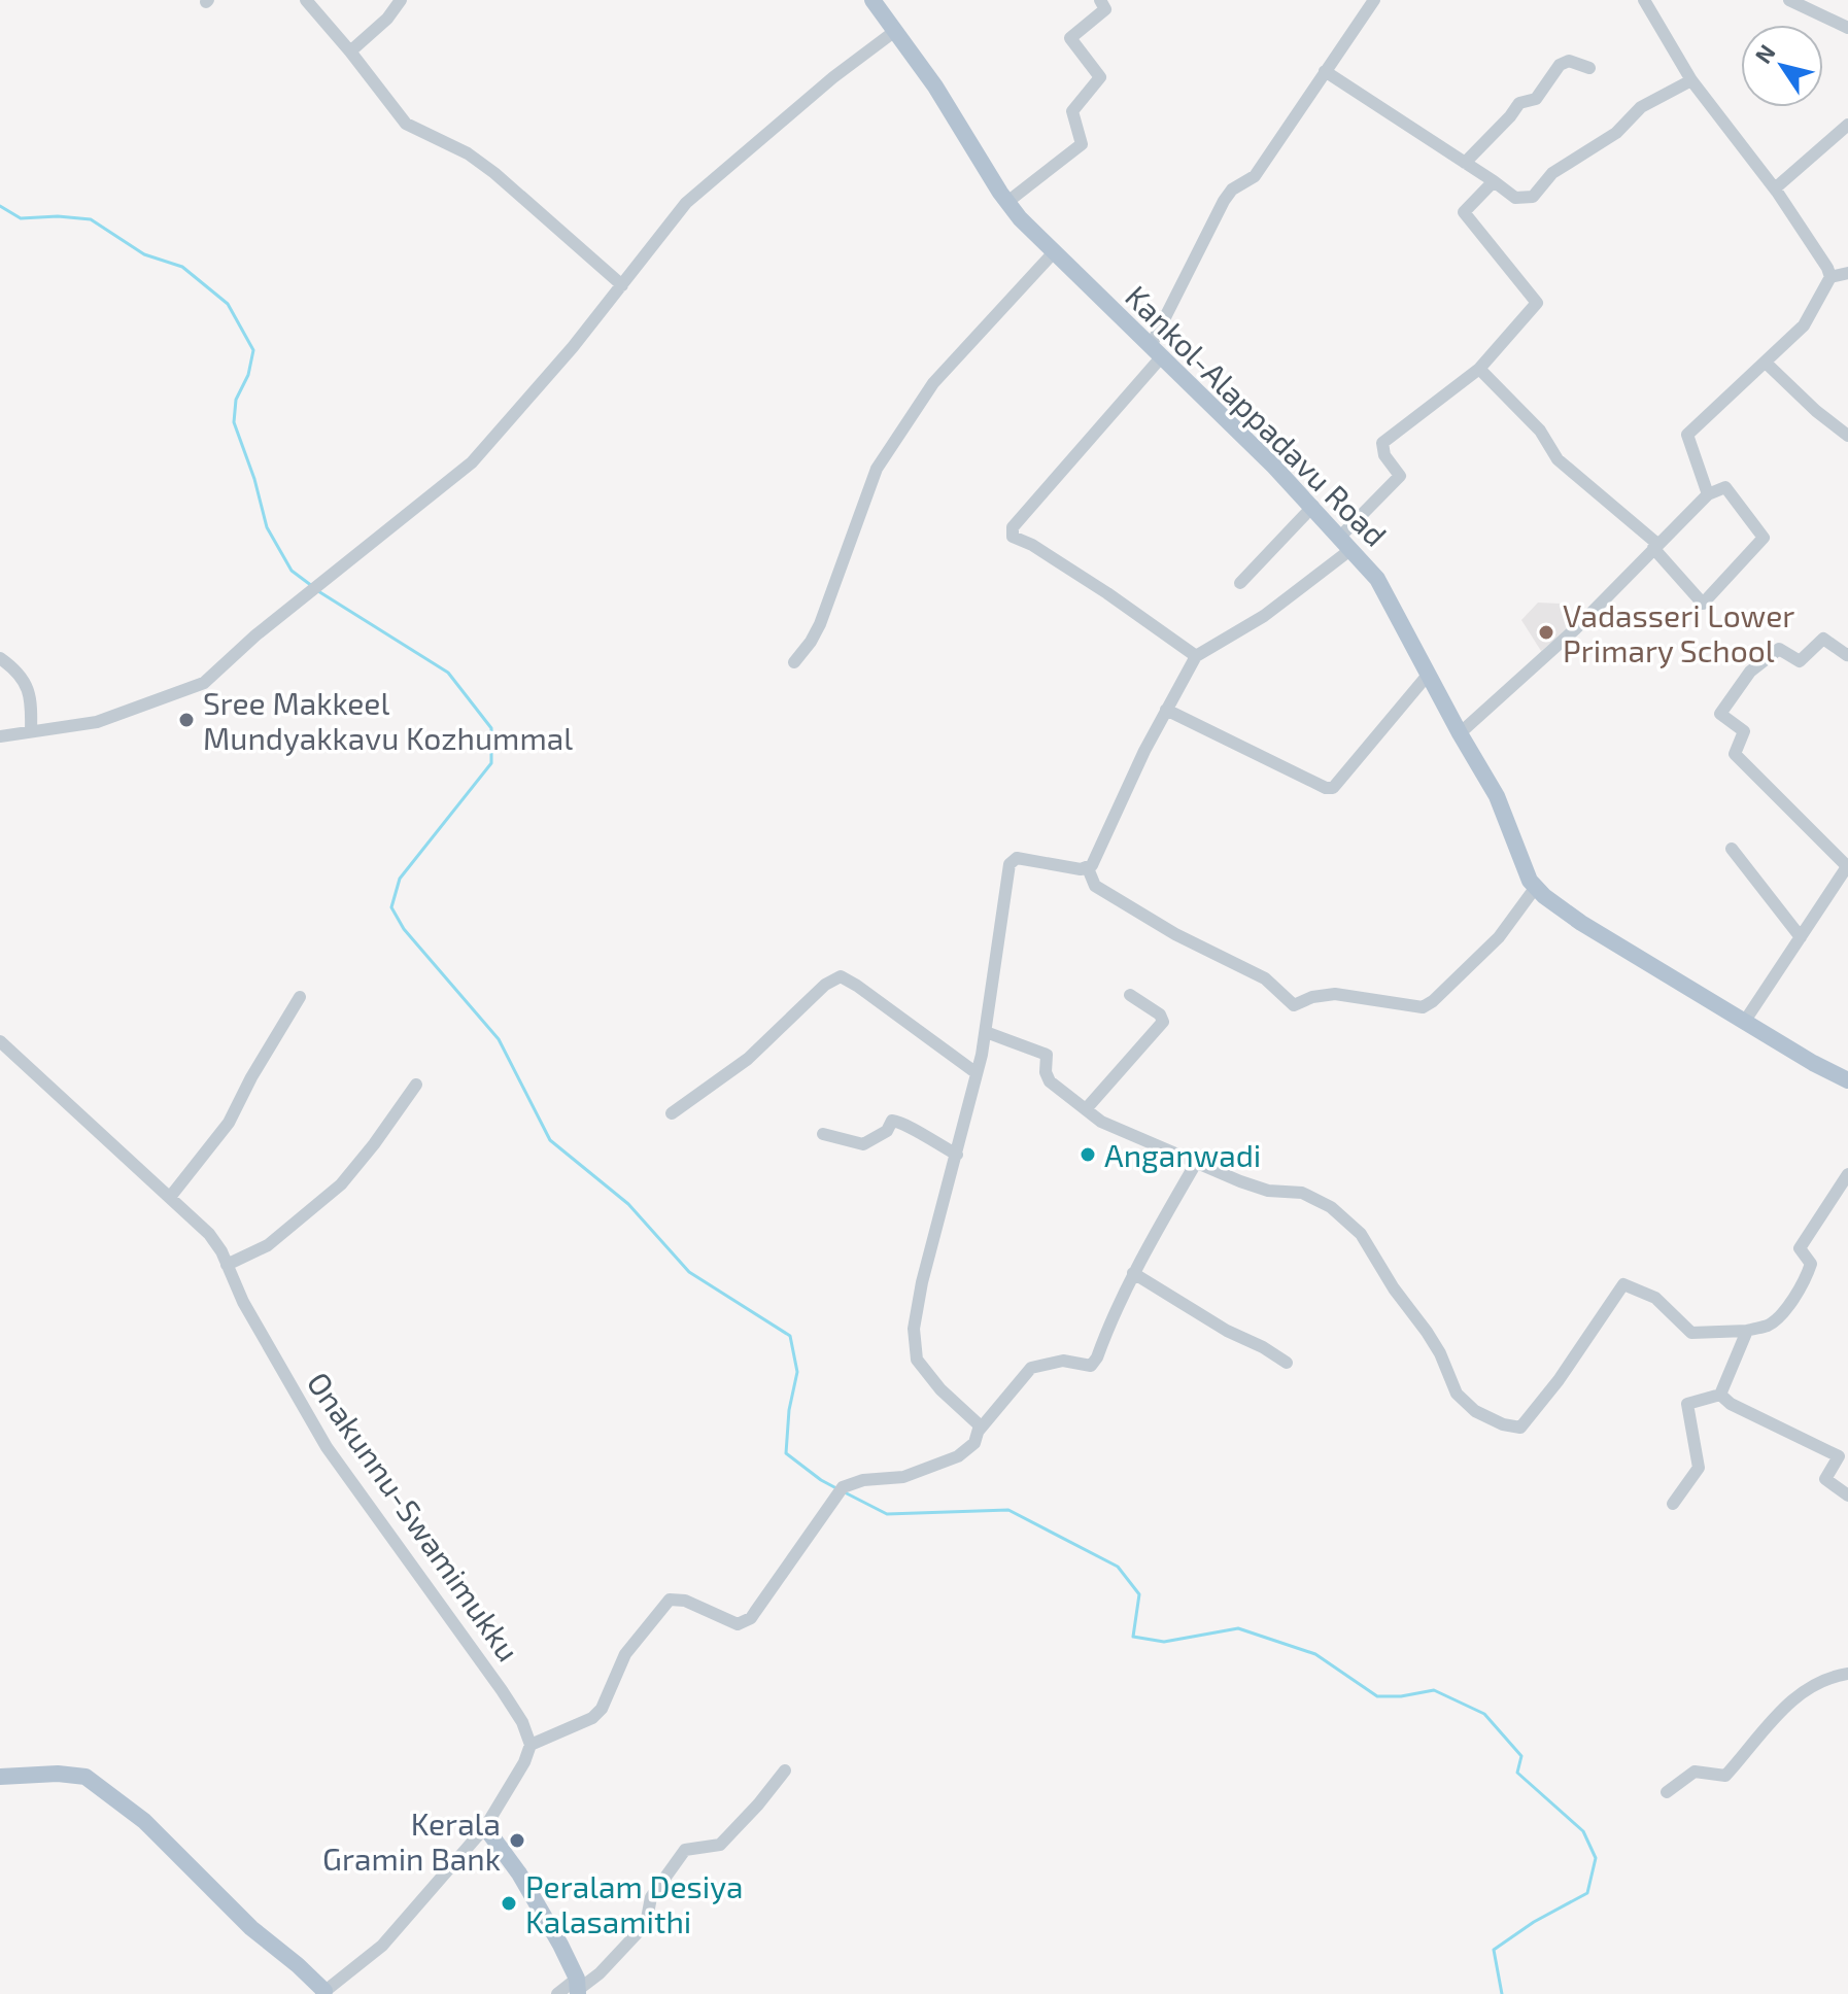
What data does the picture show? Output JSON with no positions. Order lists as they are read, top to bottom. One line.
{"streets":{"main road":["Kankol-Alappadavu Road"],"street":["Onakunnu-Swamimukku"]},"places":["Vadasseri Lower Primary School","Sree Makkeel Mundyakkavu Kozhummal","Anganwadi","Kerala Gramin Bank","Peralam Desiya Kalasamithi"],"north":"top left"}
